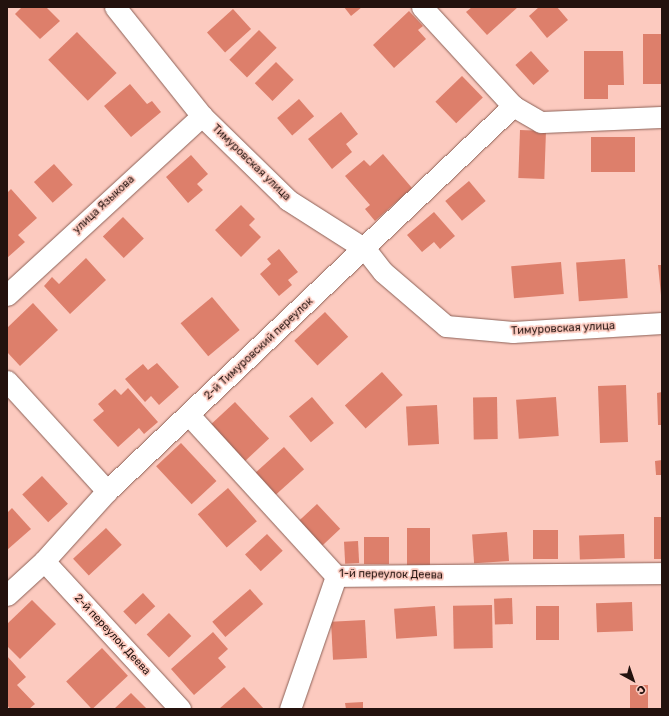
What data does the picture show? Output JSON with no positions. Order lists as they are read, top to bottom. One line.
{"streets":{"street":["Тимуровская улица","улица Языкова","2-й Тимуровский переулок","1-й переулок Деева","2-й переулок Деева"]},"crossings":[["Тимуровская улица","улица Языкова"],["Тимуровская улица","2-й Тимуровский переулок"],["2-й Тимуровский переулок","1-й переулок Деева"],["2-й Тимуровский переулок","2-й переулок Деева"]],"north":"bottom right"}
